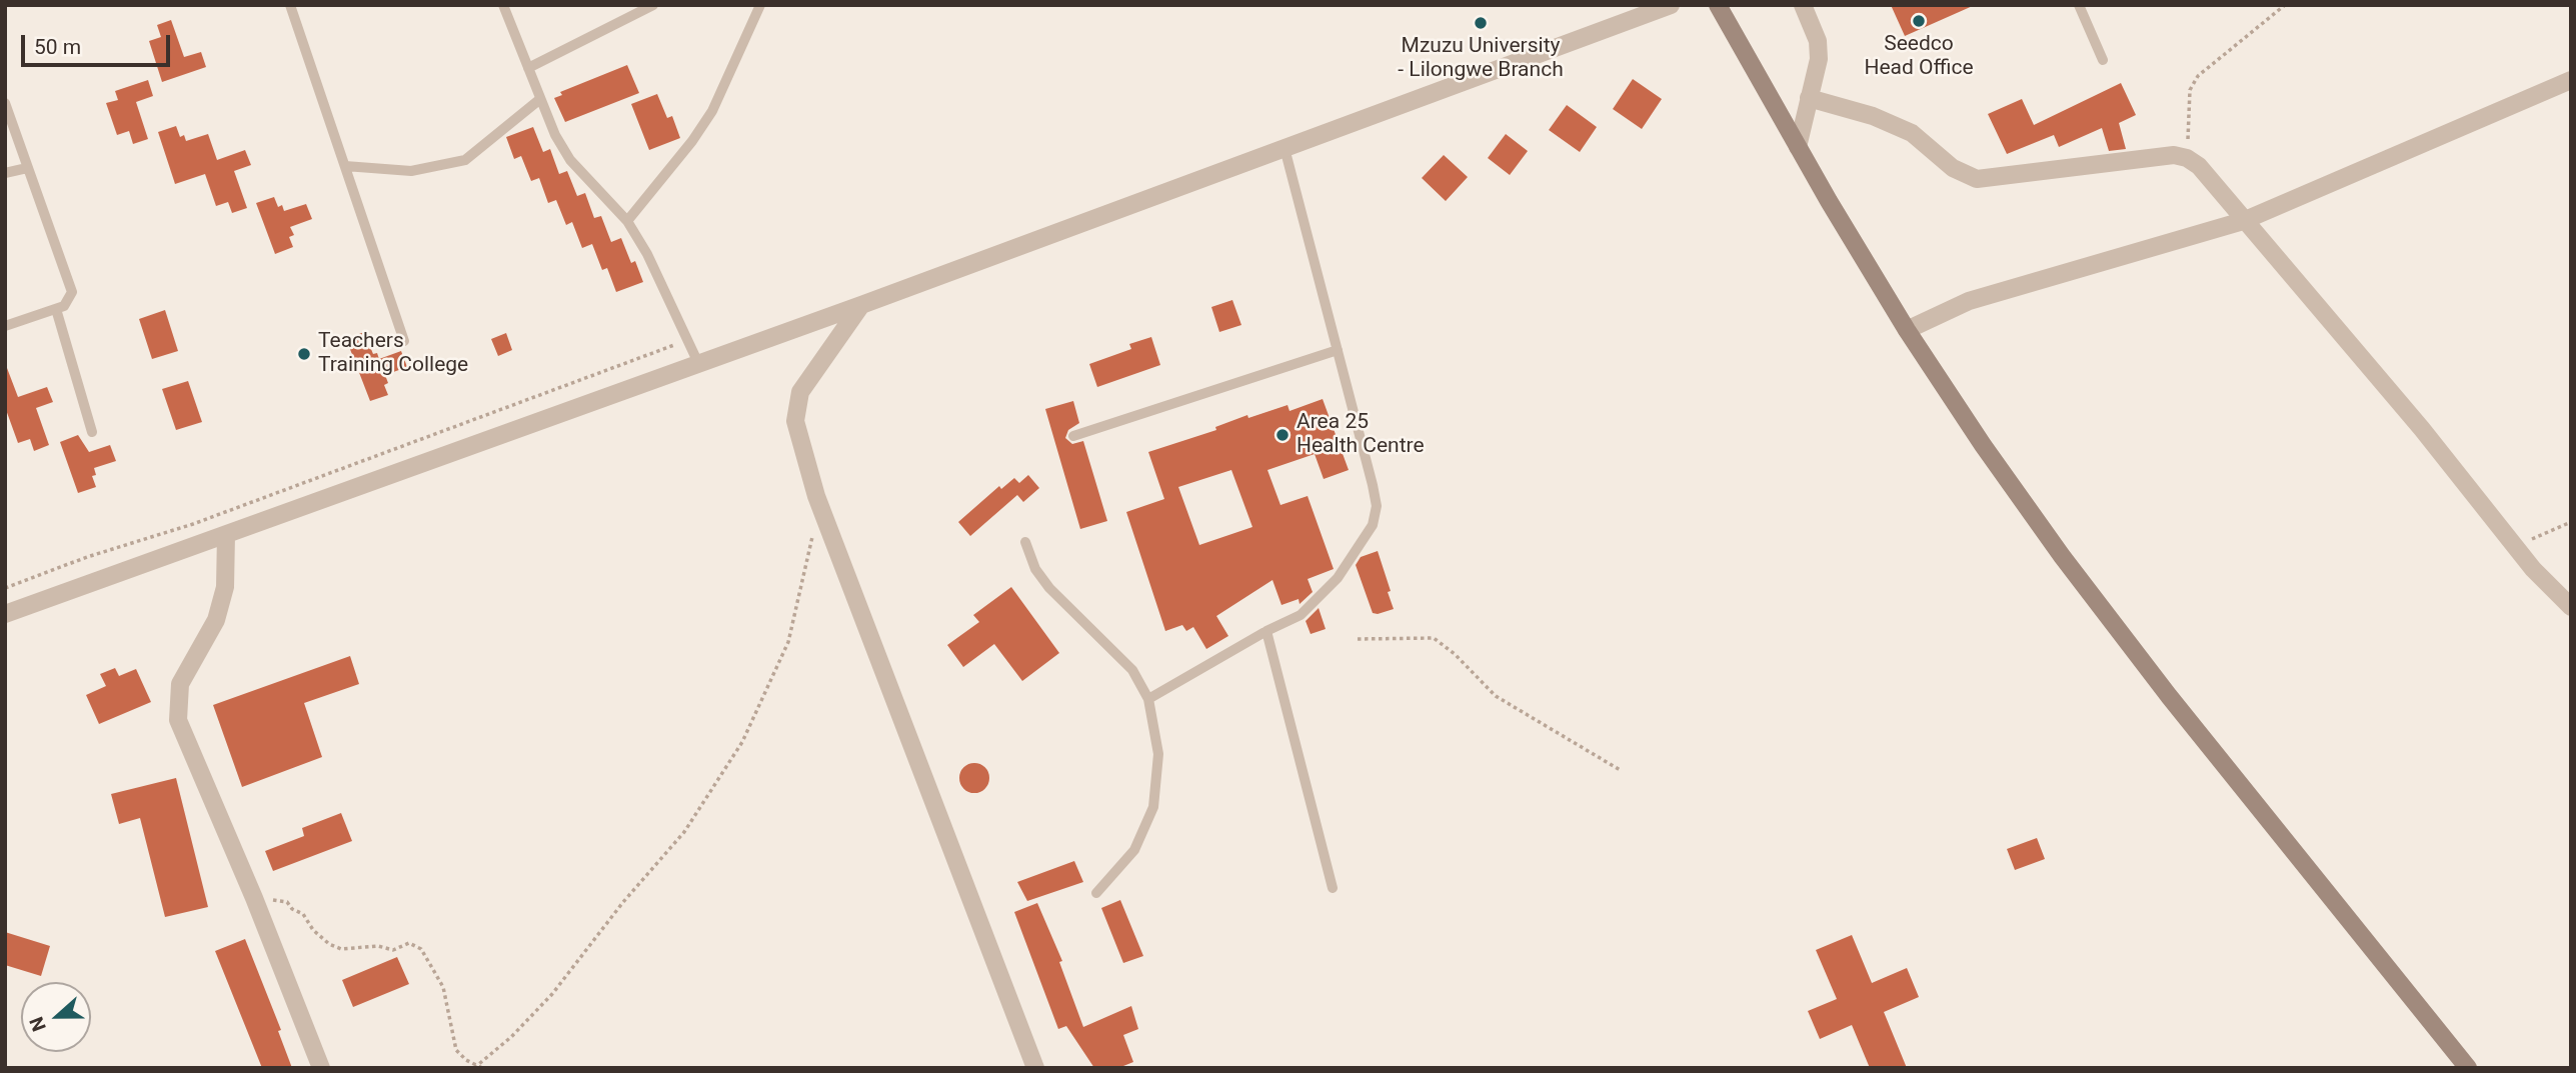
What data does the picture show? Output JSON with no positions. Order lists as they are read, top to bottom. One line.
{"places":["Seedco Head Office","Mzuzu University - Lilongwe Branch","Teachers Training College","Area 25 Health Centre"],"scale_bar":"50 m","north":"left"}
